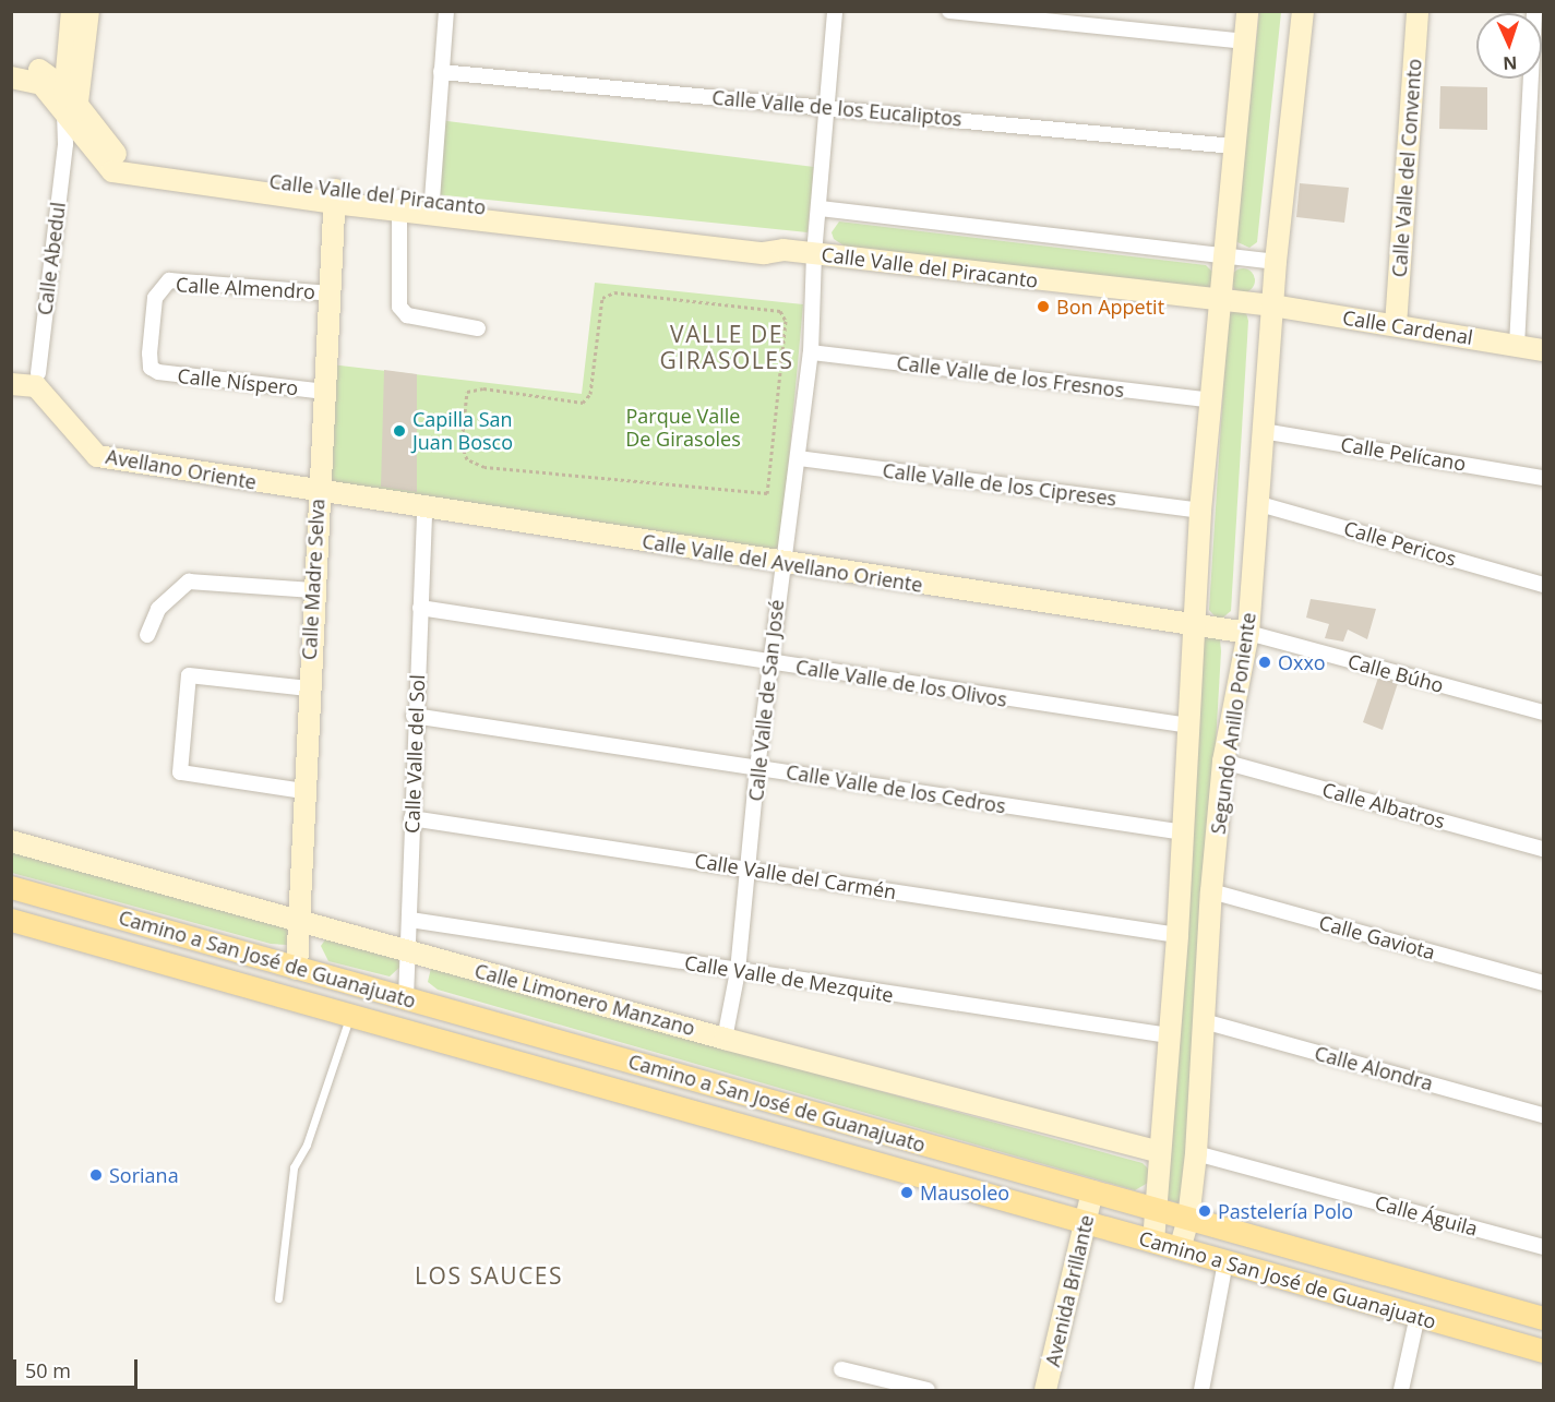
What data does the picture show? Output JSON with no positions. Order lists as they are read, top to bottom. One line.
{"streets":{"main road":["Calle Valle del Convento","Calle Valle del Piracanto","Calle Abedul","Calle Cardenal","Avellano Oriente","Calle Valle del Avellano Oriente","Calle Madre Selva","Segundo Anillo Poniente","Camino a San José de Guanajuato","Calle Limonero Manzano","Avenida Brillante"],"street":["Calle Valle de los Eucaliptos","Calle Almendro","Calle Valle de los Fresnos","Calle Níspero","Calle Pelícano","Calle Valle de los Cipreses","Calle Pericos","Calle Búho","Calle Valle de los Olivos","Calle Valle de San José","Calle Valle del Sol","Calle Valle de los Cedros","Calle Albatros","Calle Valle del Carmén","Calle Gaviota","Calle Valle de Mezquite","Calle Alondra","Calle Águila"]},"crossings":[["Calle Valle de los Eucaliptos","Calle Valle de San José"],["Calle Valle de los Eucaliptos","Segundo Anillo Poniente"],["Calle Valle del Convento","Calle Cardenal"],["Calle Valle del Piracanto","Calle Abedul"],["Calle Valle del Piracanto","Calle Cardenal"],["Calle Valle del Piracanto","Calle Madre Selva"],["Calle Valle del Piracanto","Calle Valle de San José"],["Calle Valle del Piracanto","Segundo Anillo Poniente"],["Calle Abedul","Avellano Oriente"],["Calle Almendro","Calle Níspero"],["Calle Almendro","Calle Madre Selva"],["Calle Cardenal","Segundo Anillo Poniente"],["Calle Valle de los Fresnos","Calle Valle de San José"],["Calle Valle de los Fresnos","Segundo Anillo Poniente"],["Calle Níspero","Calle Madre Selva"],["Calle Pelícano","Segundo Anillo Poniente"],["Avellano Oriente","Calle Valle del Avellano Oriente"],["Avellano Oriente","Calle Madre Selva"],["Calle Valle de los Cipreses","Calle Valle de San José"],["Calle Valle de los Cipreses","Segundo Anillo Poniente"],["Calle Pericos","Segundo Anillo Poniente"],["Calle Valle del Avellano Oriente","Calle Madre Selva"],["Calle Valle del Avellano Oriente","Calle Búho"],["Calle Valle del Avellano Oriente","Calle Valle de San José"],["Calle Valle del Avellano Oriente","Segundo Anillo Poniente"],["Calle Valle del Avellano Oriente","Calle Valle del Sol"],["Calle Madre Selva","Camino a San José de Guanajuato"],["Calle Madre Selva","Calle Limonero Manzano"],["Calle Búho","Segundo Anillo Poniente"],["Calle Valle de los Olivos","Calle Valle de San José"],["Calle Valle de los Olivos","Segundo Anillo Poniente"],["Calle Valle de los Olivos","Calle Valle del Sol"],["Calle Valle de San José","Calle Valle de los Cedros"],["Calle Valle de San José","Calle Valle del Carmén"],["Calle Valle de San José","Calle Valle de Mezquite"],["Calle Valle de San José","Calle Limonero Manzano"],["Segundo Anillo Poniente","Calle Valle de los Cedros"],["Segundo Anillo Poniente","Calle Albatros"],["Segundo Anillo Poniente","Calle Valle del Carmén"],["Segundo Anillo Poniente","Calle Gaviota"],["Segundo Anillo Poniente","Camino a San José de Guanajuato"],["Segundo Anillo Poniente","Calle Valle de Mezquite"],["Segundo Anillo Poniente","Calle Limonero Manzano"],["Segundo Anillo Poniente","Calle Alondra"],["Segundo Anillo Poniente","Calle Águila"],["Calle Valle del Sol","Calle Valle de los Cedros"],["Calle Valle del Sol","Calle Valle del Carmén"],["Calle Valle del Sol","Camino a San José de Guanajuato"],["Calle Valle del Sol","Calle Valle de Mezquite"],["Calle Valle del Sol","Calle Limonero Manzano"],["Camino a San José de Guanajuato","Avenida Brillante"]],"districts":["VALLE DE GIRASOLES","LOS SAUCES"],"parks":["Parque Valle De Girasoles"],"places":["Bon Appetit","Capilla San Juan Bosco","Oxxo","Soriana","Mausoleo","Pastelería Polo"],"scale_bar":"50 m","north":"bottom"}
